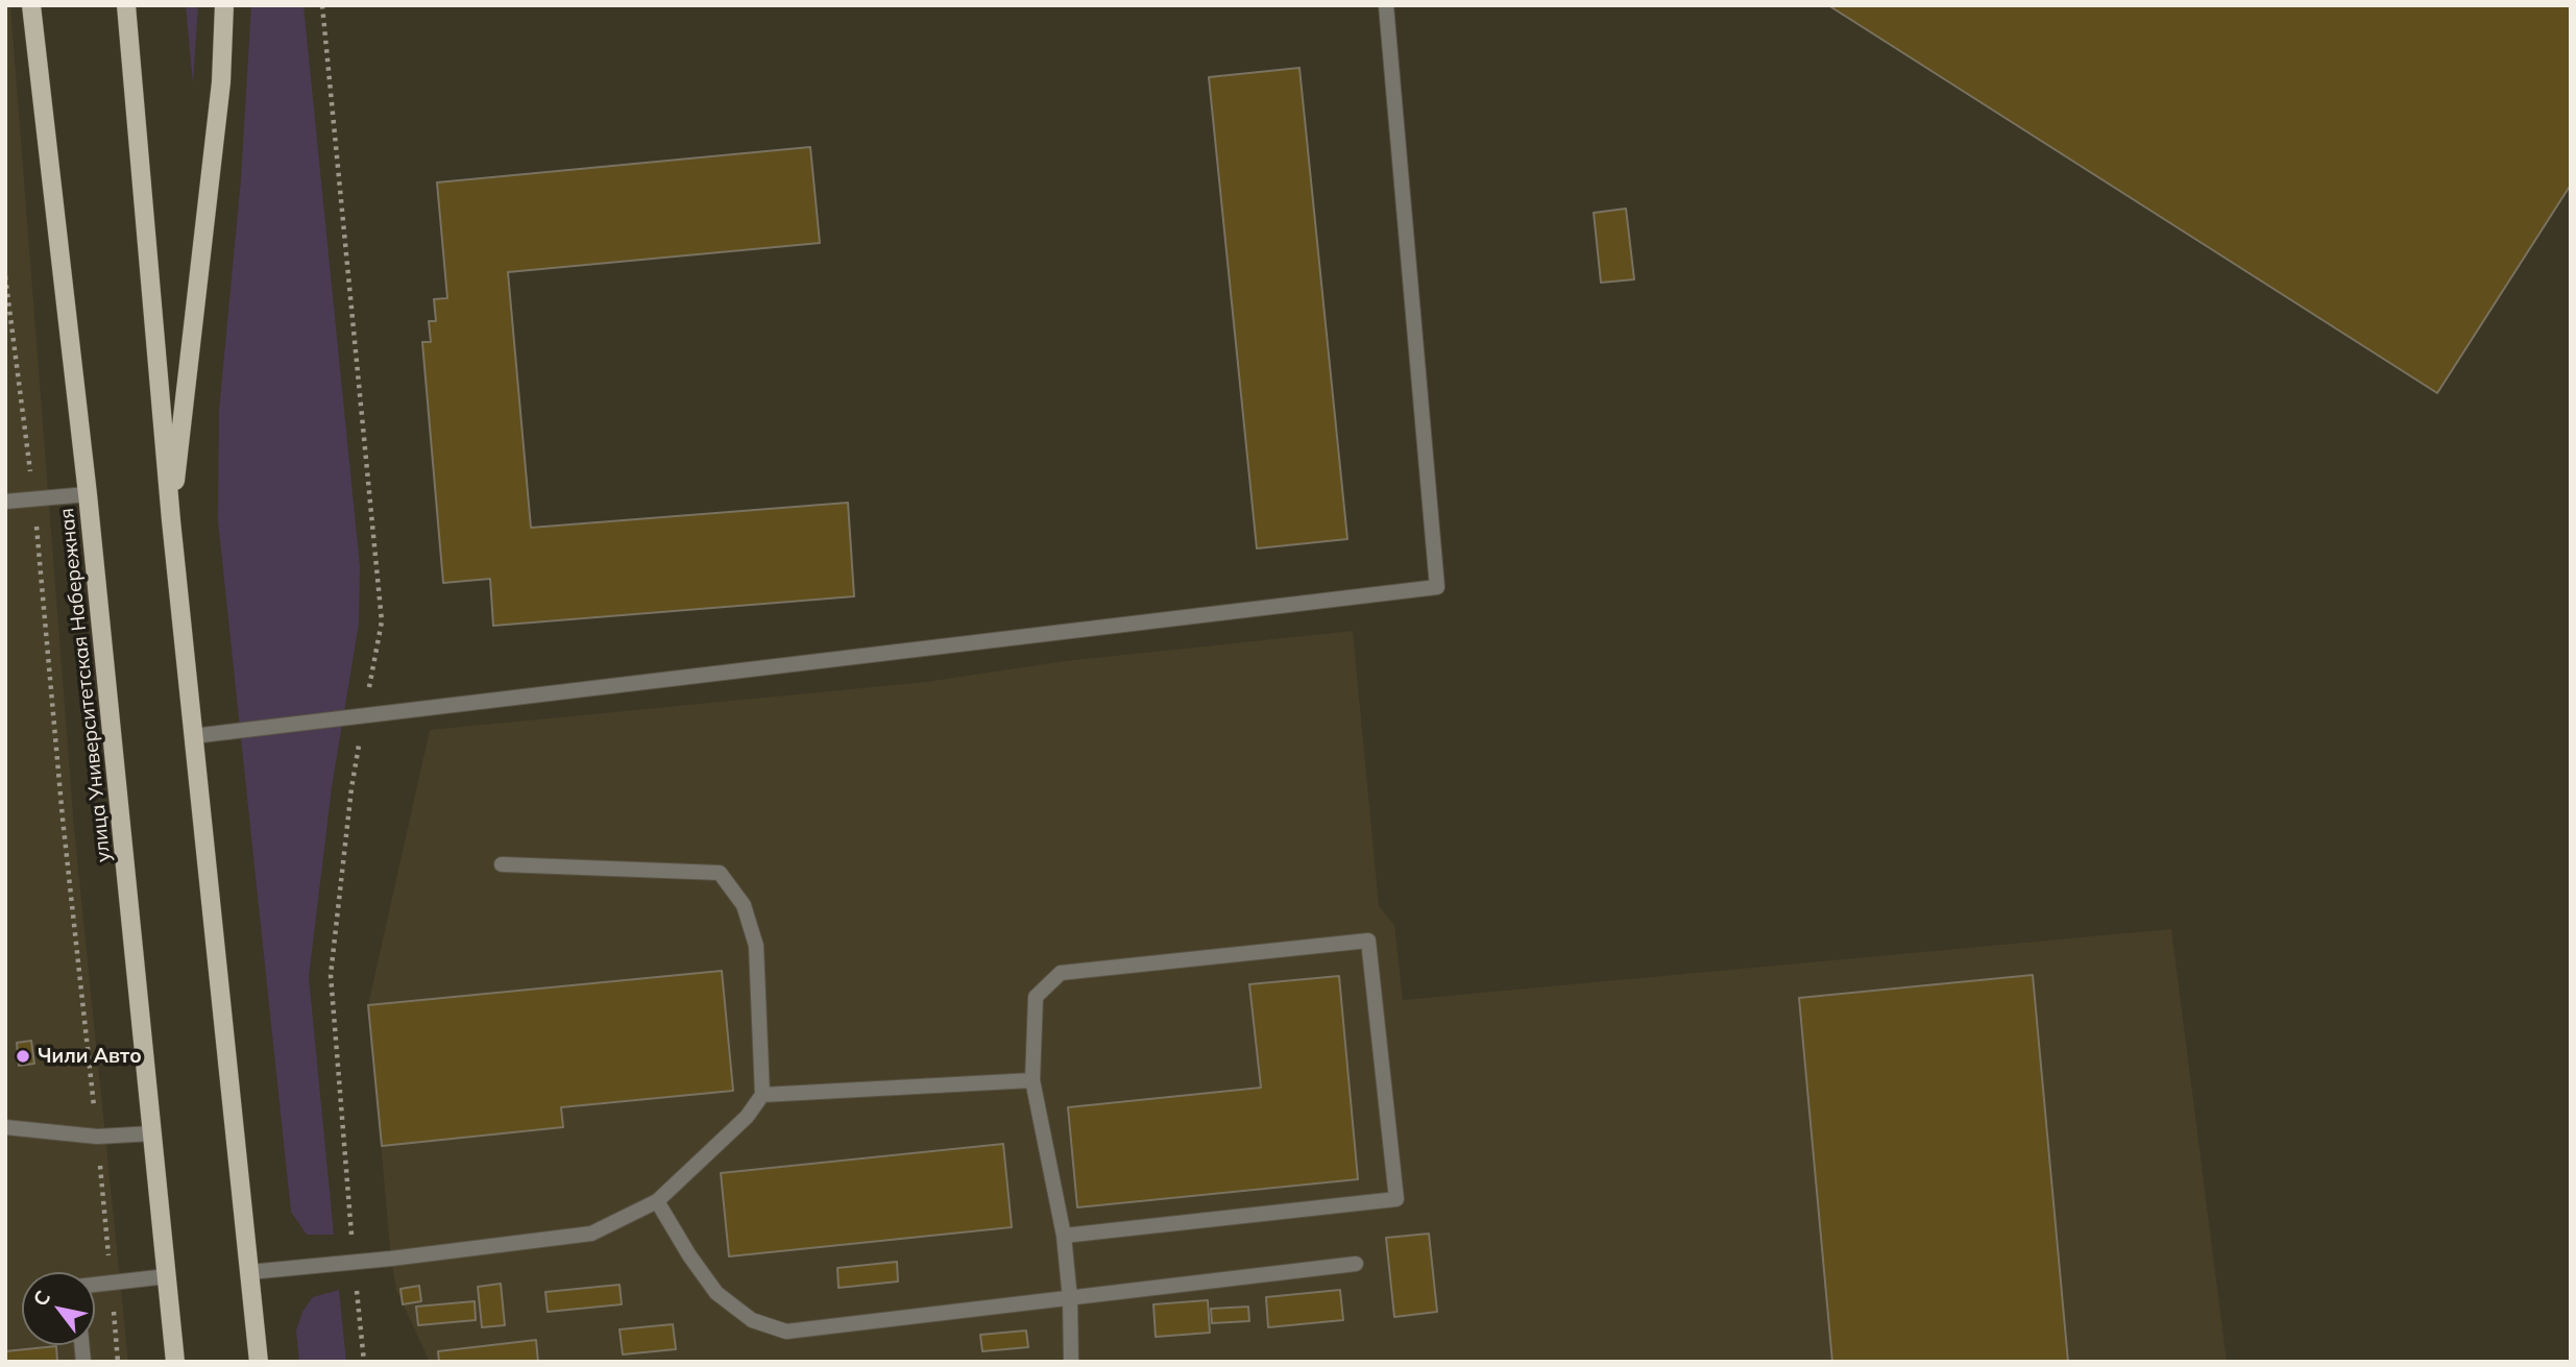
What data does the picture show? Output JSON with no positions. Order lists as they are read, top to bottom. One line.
{"streets":{"main road":["улица Университетская Набережная"]},"places":["Чили Авто"],"north":"top left"}
